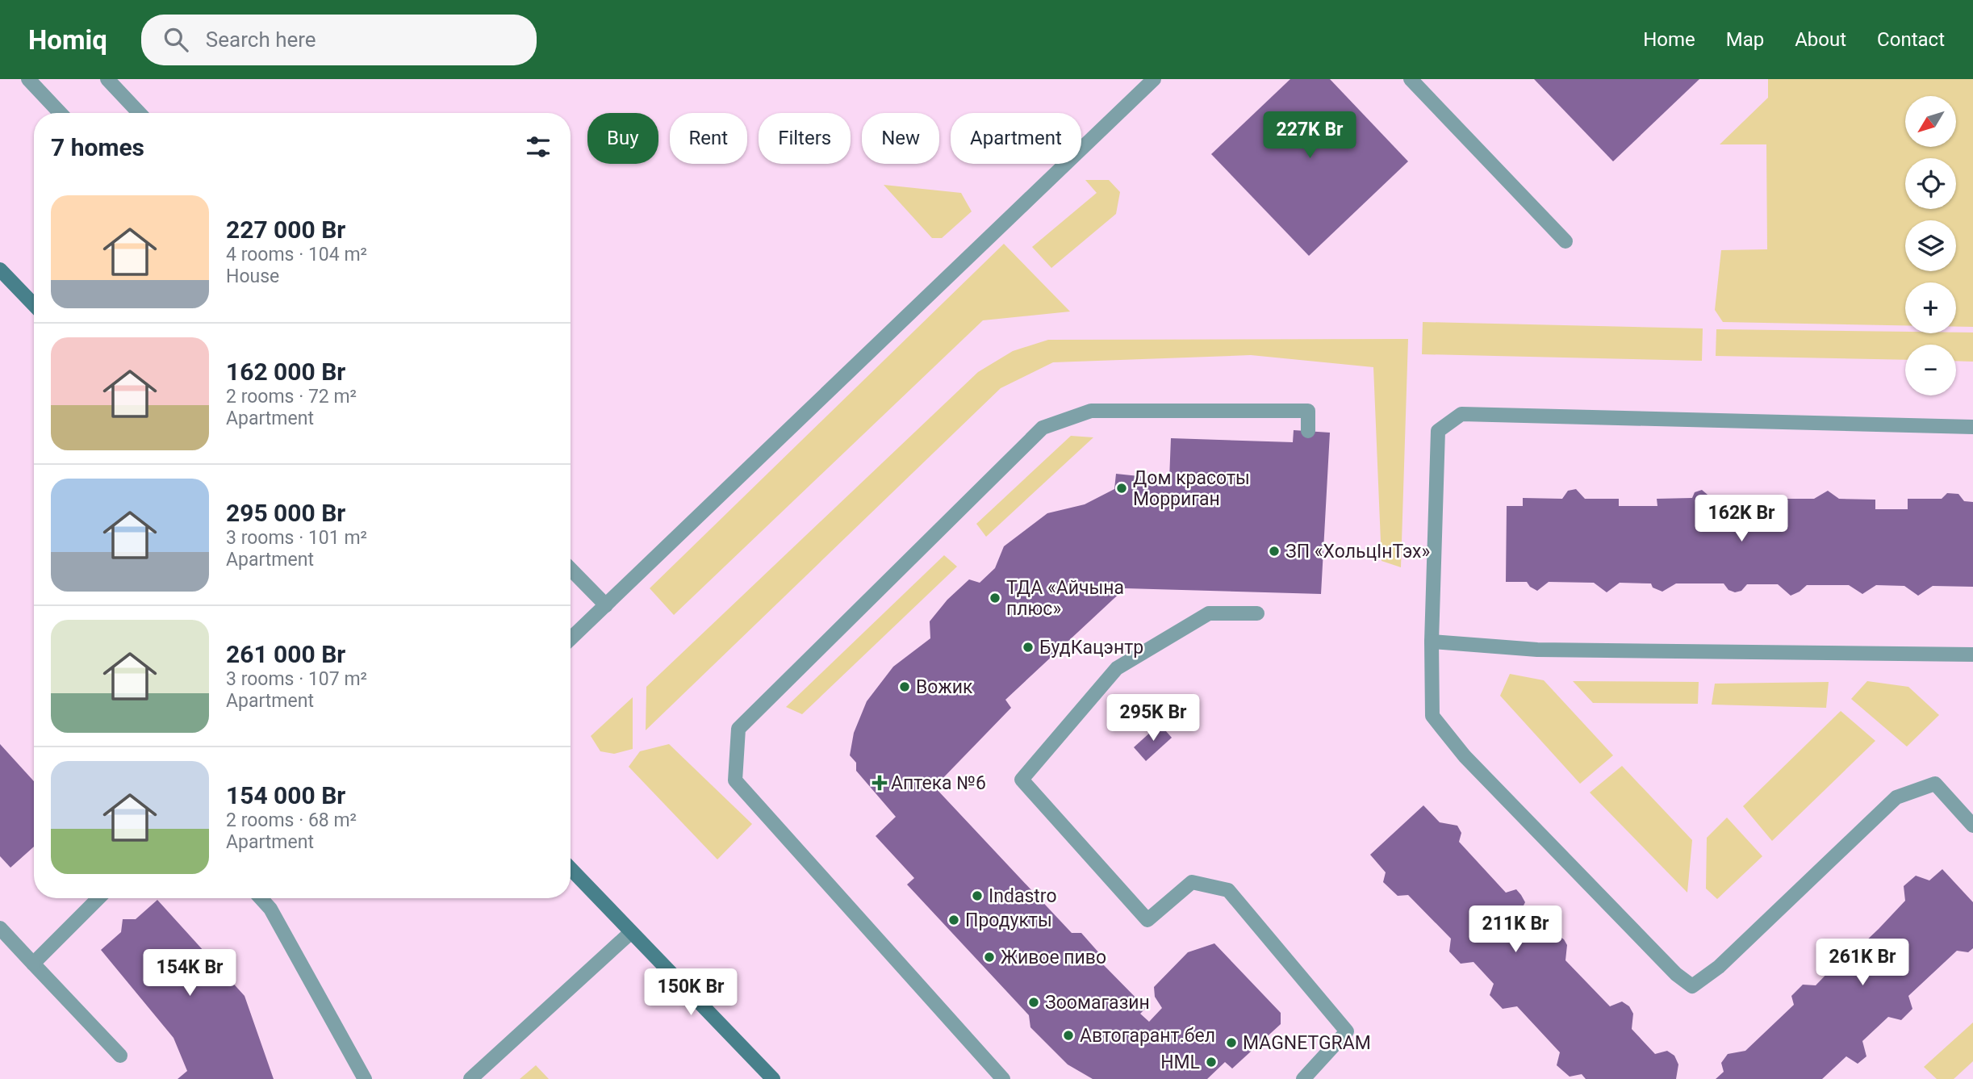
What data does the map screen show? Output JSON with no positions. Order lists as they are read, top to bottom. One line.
{"places":{"other":["Дом красоты Морриган","ЗП «ХольцIнТэх»","ТДА «Айчына плюс»","БудКацэнтр","Вожик","Indastro","Продукты","Живое пиво","Зоомагазин","Автогарант.бел","MAGNETGRAM","HML"],"health":["Аптека №6"]},"north":"bottom left","page":{"header":"Homiq","search":"Search here","nav":["Home","Map","About","Contact"],"map_buttons":["+","−"],"price":["227K Br","162K Br","295K Br","211K Br","261K Br","154K Br","150K Br"],"chip":["Buy","Rent","Filters","New","Apartment"],"heading":"7 homes","list":[{"name":"227 000 Br","note":"4 rooms · 104 m² · House"},{"name":"162 000 Br","note":"2 rooms · 72 m² · Apartment"},{"name":"295 000 Br","note":"3 rooms · 101 m² · Apartment"},{"name":"261 000 Br","note":"3 rooms · 107 m² · Apartment"},{"name":"154 000 Br","note":"2 rooms · 68 m² · Apartment"}]}}
